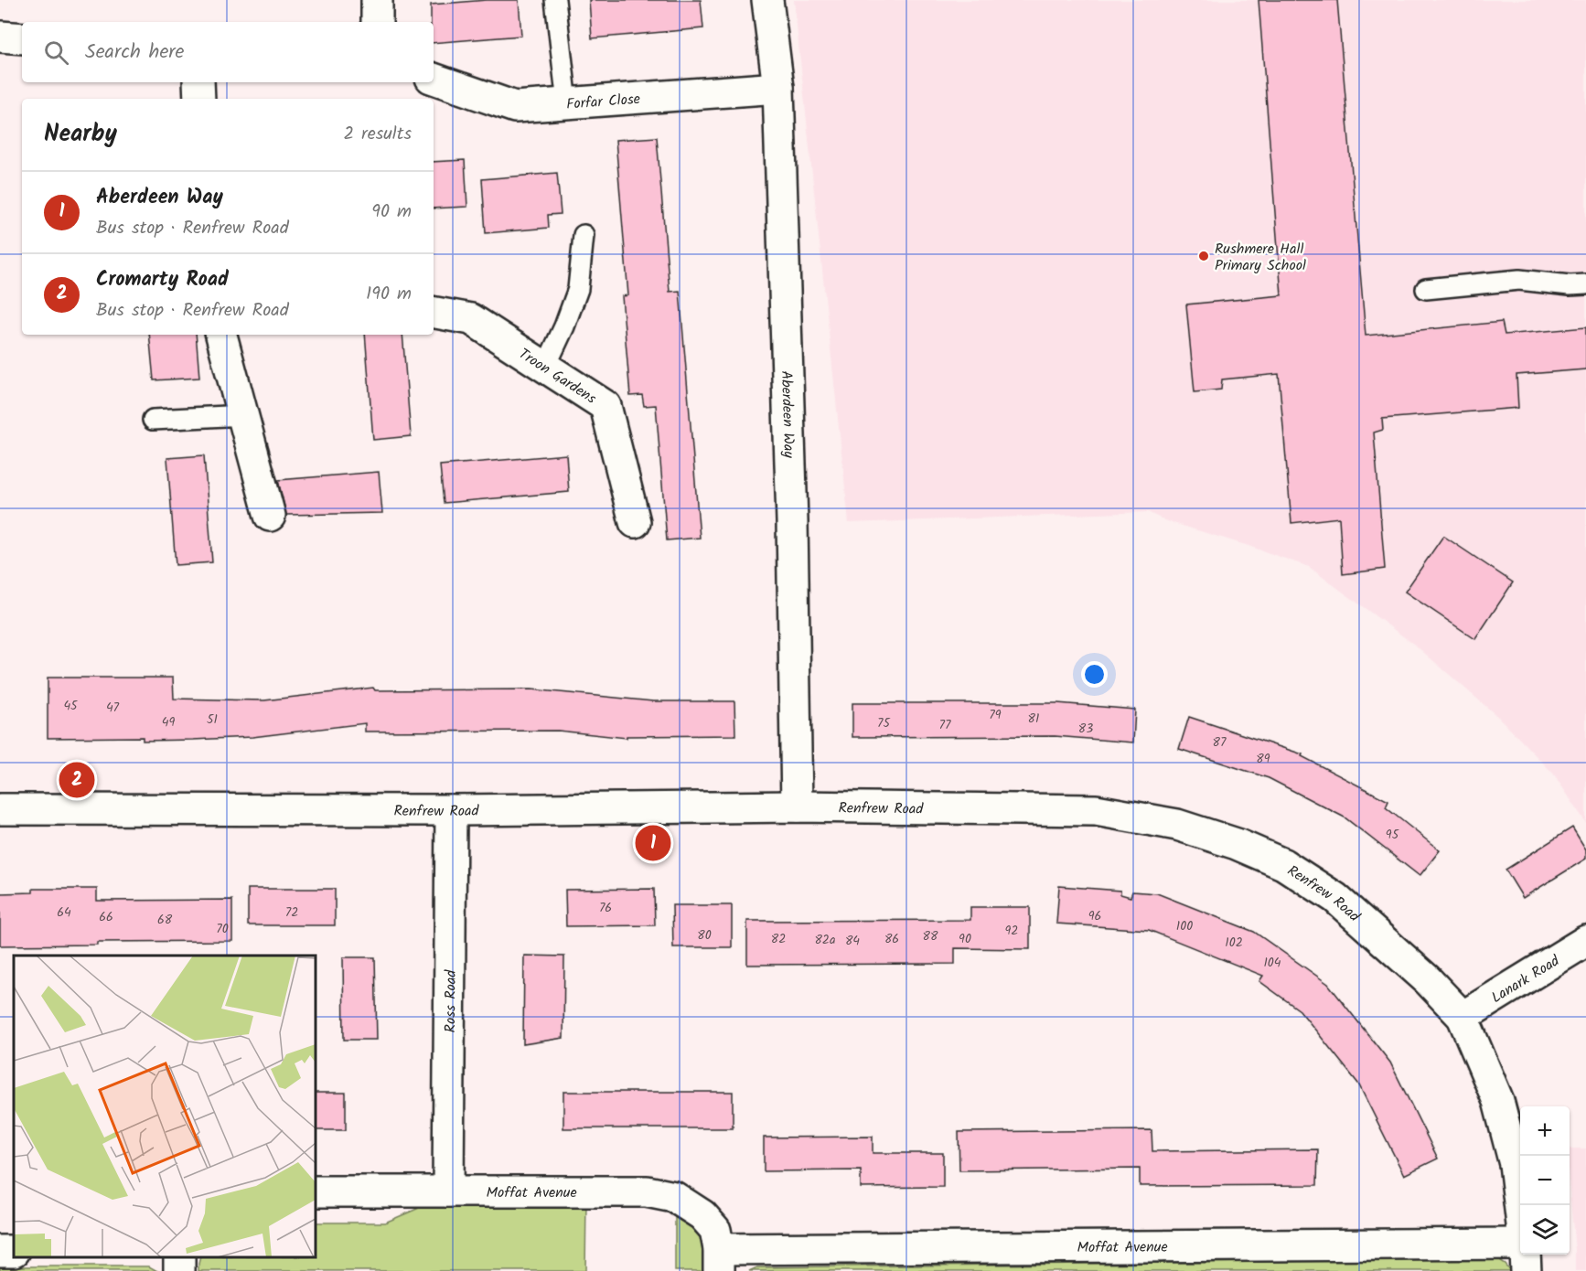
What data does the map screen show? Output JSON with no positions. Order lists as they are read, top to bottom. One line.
{"streets":{"street":["Forfar Close","Troon Gardens","Aberdeen Way","Renfrew Road","Lanark Road","Ross Road","Moffat Avenue"]},"crossings":[["Forfar Close","Aberdeen Way"],["Aberdeen Way","Renfrew Road"],["Renfrew Road","Lanark Road"],["Renfrew Road","Ross Road"],["Ross Road","Moffat Avenue"]],"places":["Rushmere Hall Primary School"],"house_numbers":["45","47","79","81","51","49","75","77","83","87","89","95","76","64","72","96","66","68","100","70","92","80","88","82","86","90","82a","84","102","104"],"page":{"search":"Search here","heading":["Nearby","2 results"],"list":[{"mark":"1","name":"Aberdeen Way","note":"Bus stop · Renfrew Road","value":"90 m"},{"mark":"2","name":"Cromarty Road","note":"Bus stop · Renfrew Road","value":"190 m"}],"pins":["2","1"],"map_buttons":["+","−"]}}
